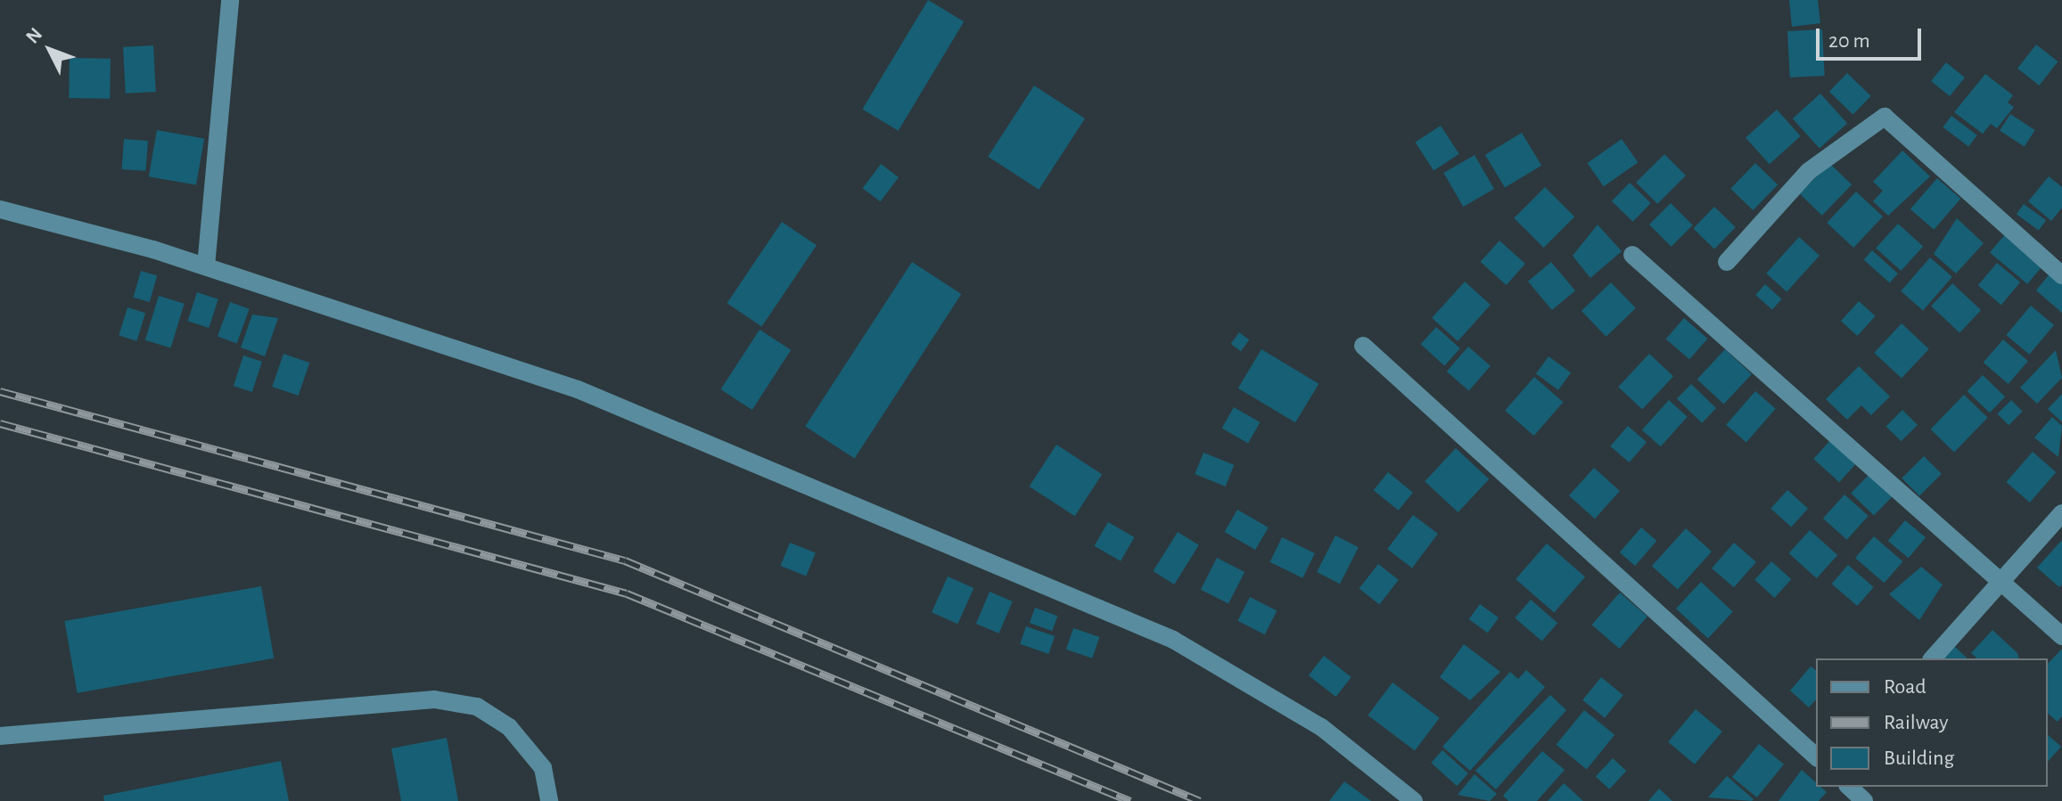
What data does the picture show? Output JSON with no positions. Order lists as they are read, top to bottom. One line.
{"legend":["Road","Railway","Building"],"scale_bar":"20 m","north":"top left"}
